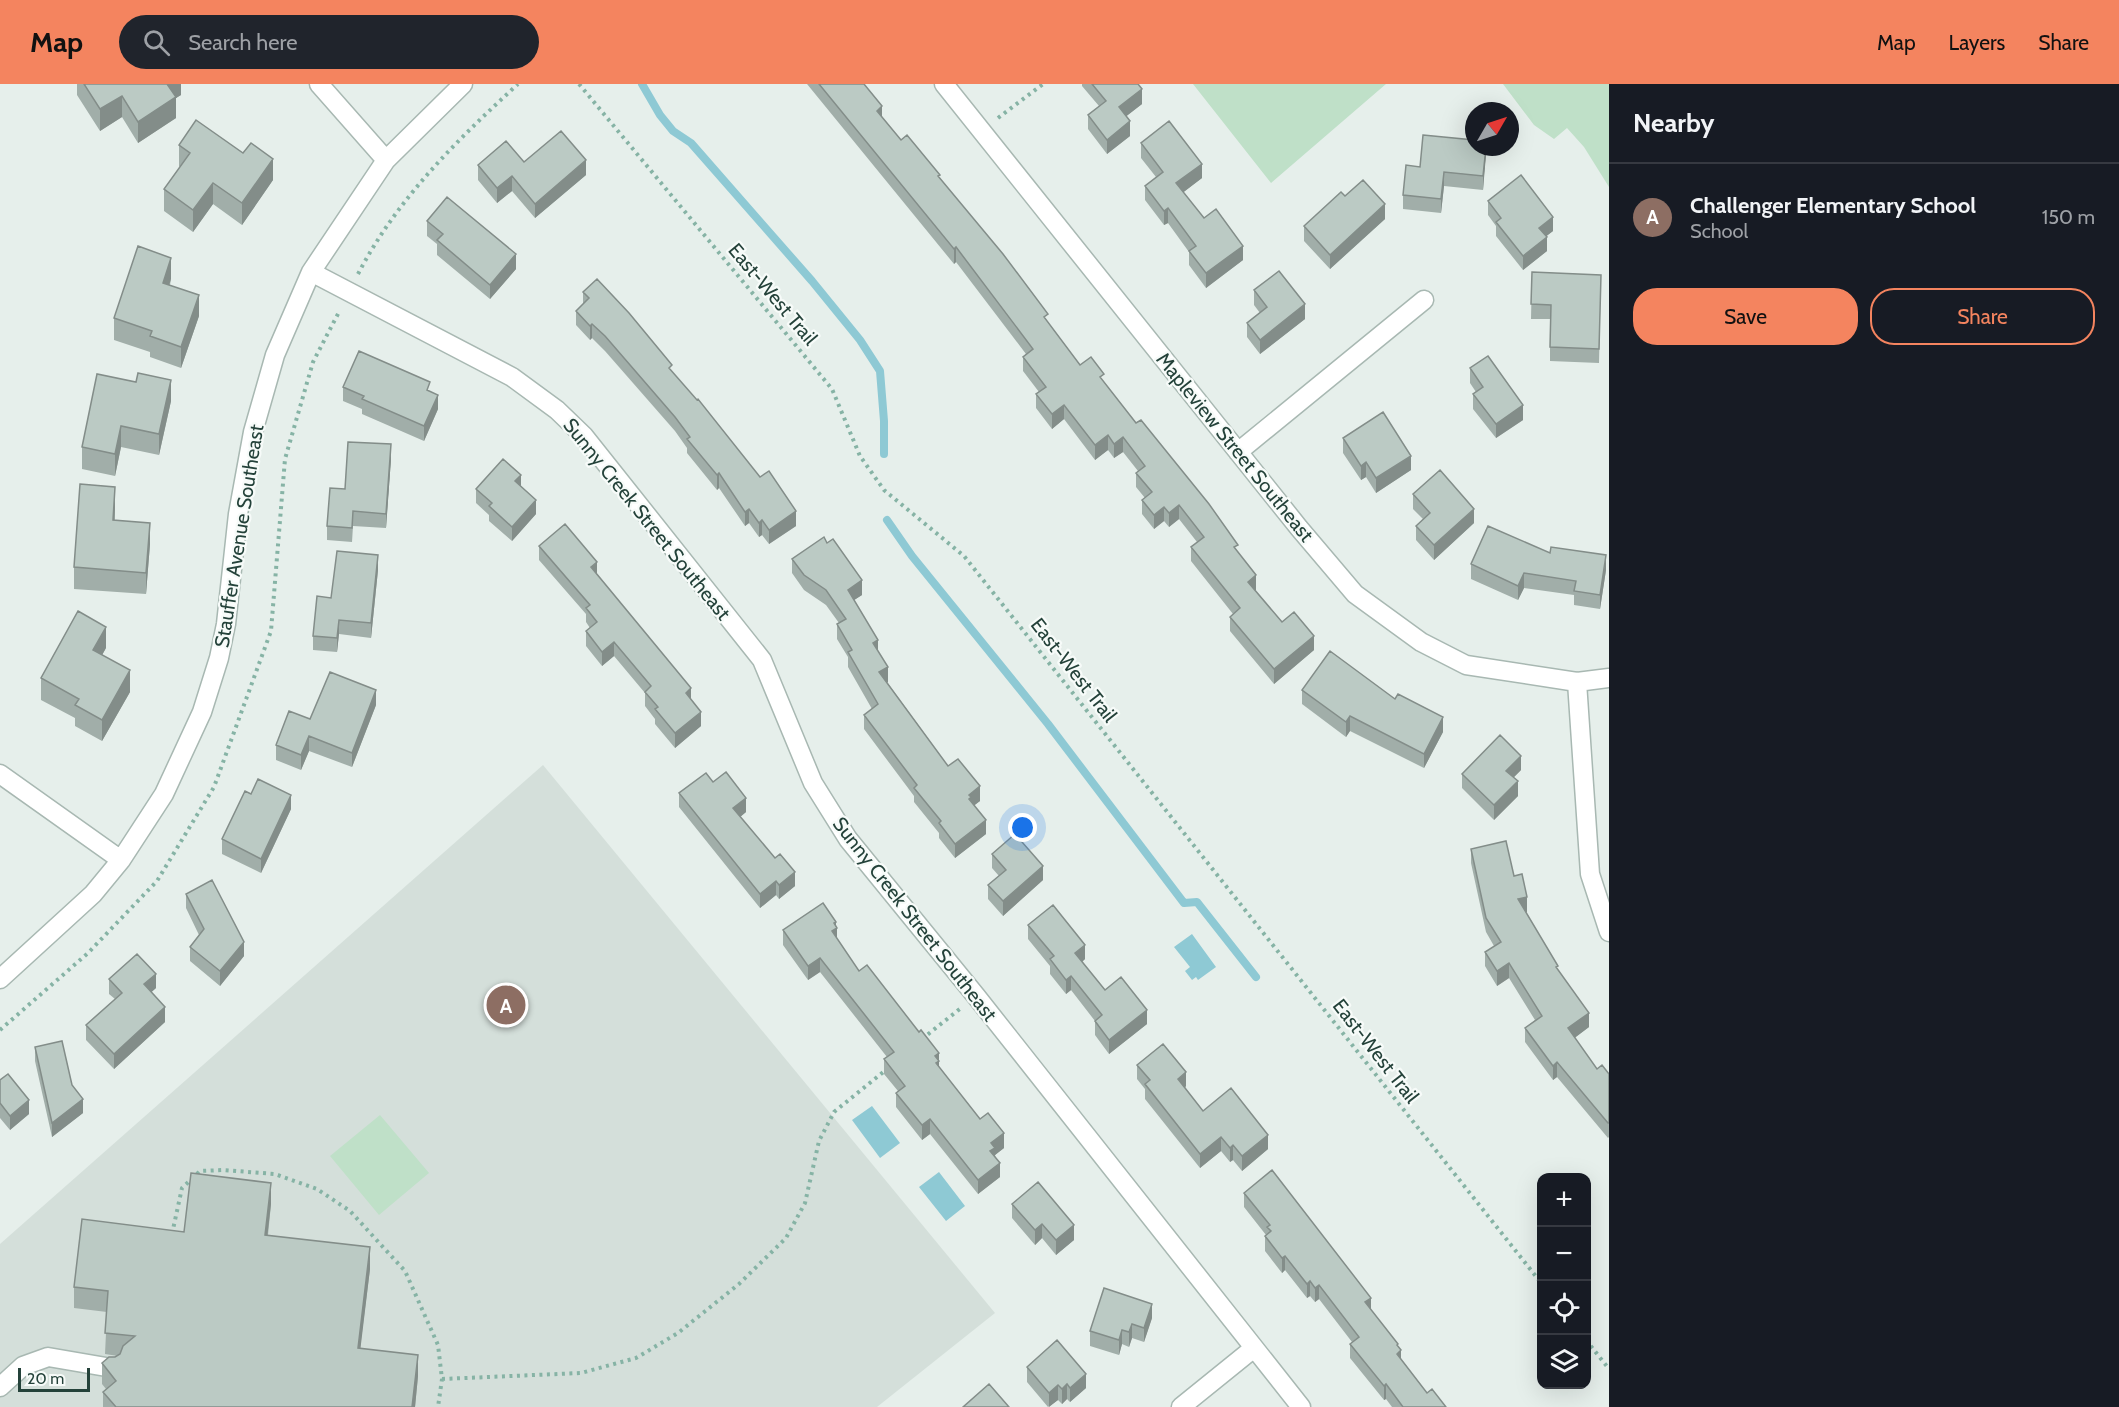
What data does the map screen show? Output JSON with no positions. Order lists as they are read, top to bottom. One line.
{"streets":{"street":["Mapleview Street Southeast","Sunny Creek Street Southeast","Stauffer Avenue Southeast"],"path":["East-West Trail"]},"crossings":[["Sunny Creek Street Southeast","Stauffer Avenue Southeast"]],"scale_bar":"20 m","north":"top right","page":{"header":"Map","search":"Search here","nav":["Map","Layers","Share"],"heading":"Nearby","list":[{"mark":"A","name":"Challenger Elementary School","note":"School","value":"150 m"}],"buttons":["Save","Share"],"pins":"A","map_buttons":["+","−"],"scale":"20 m"}}
